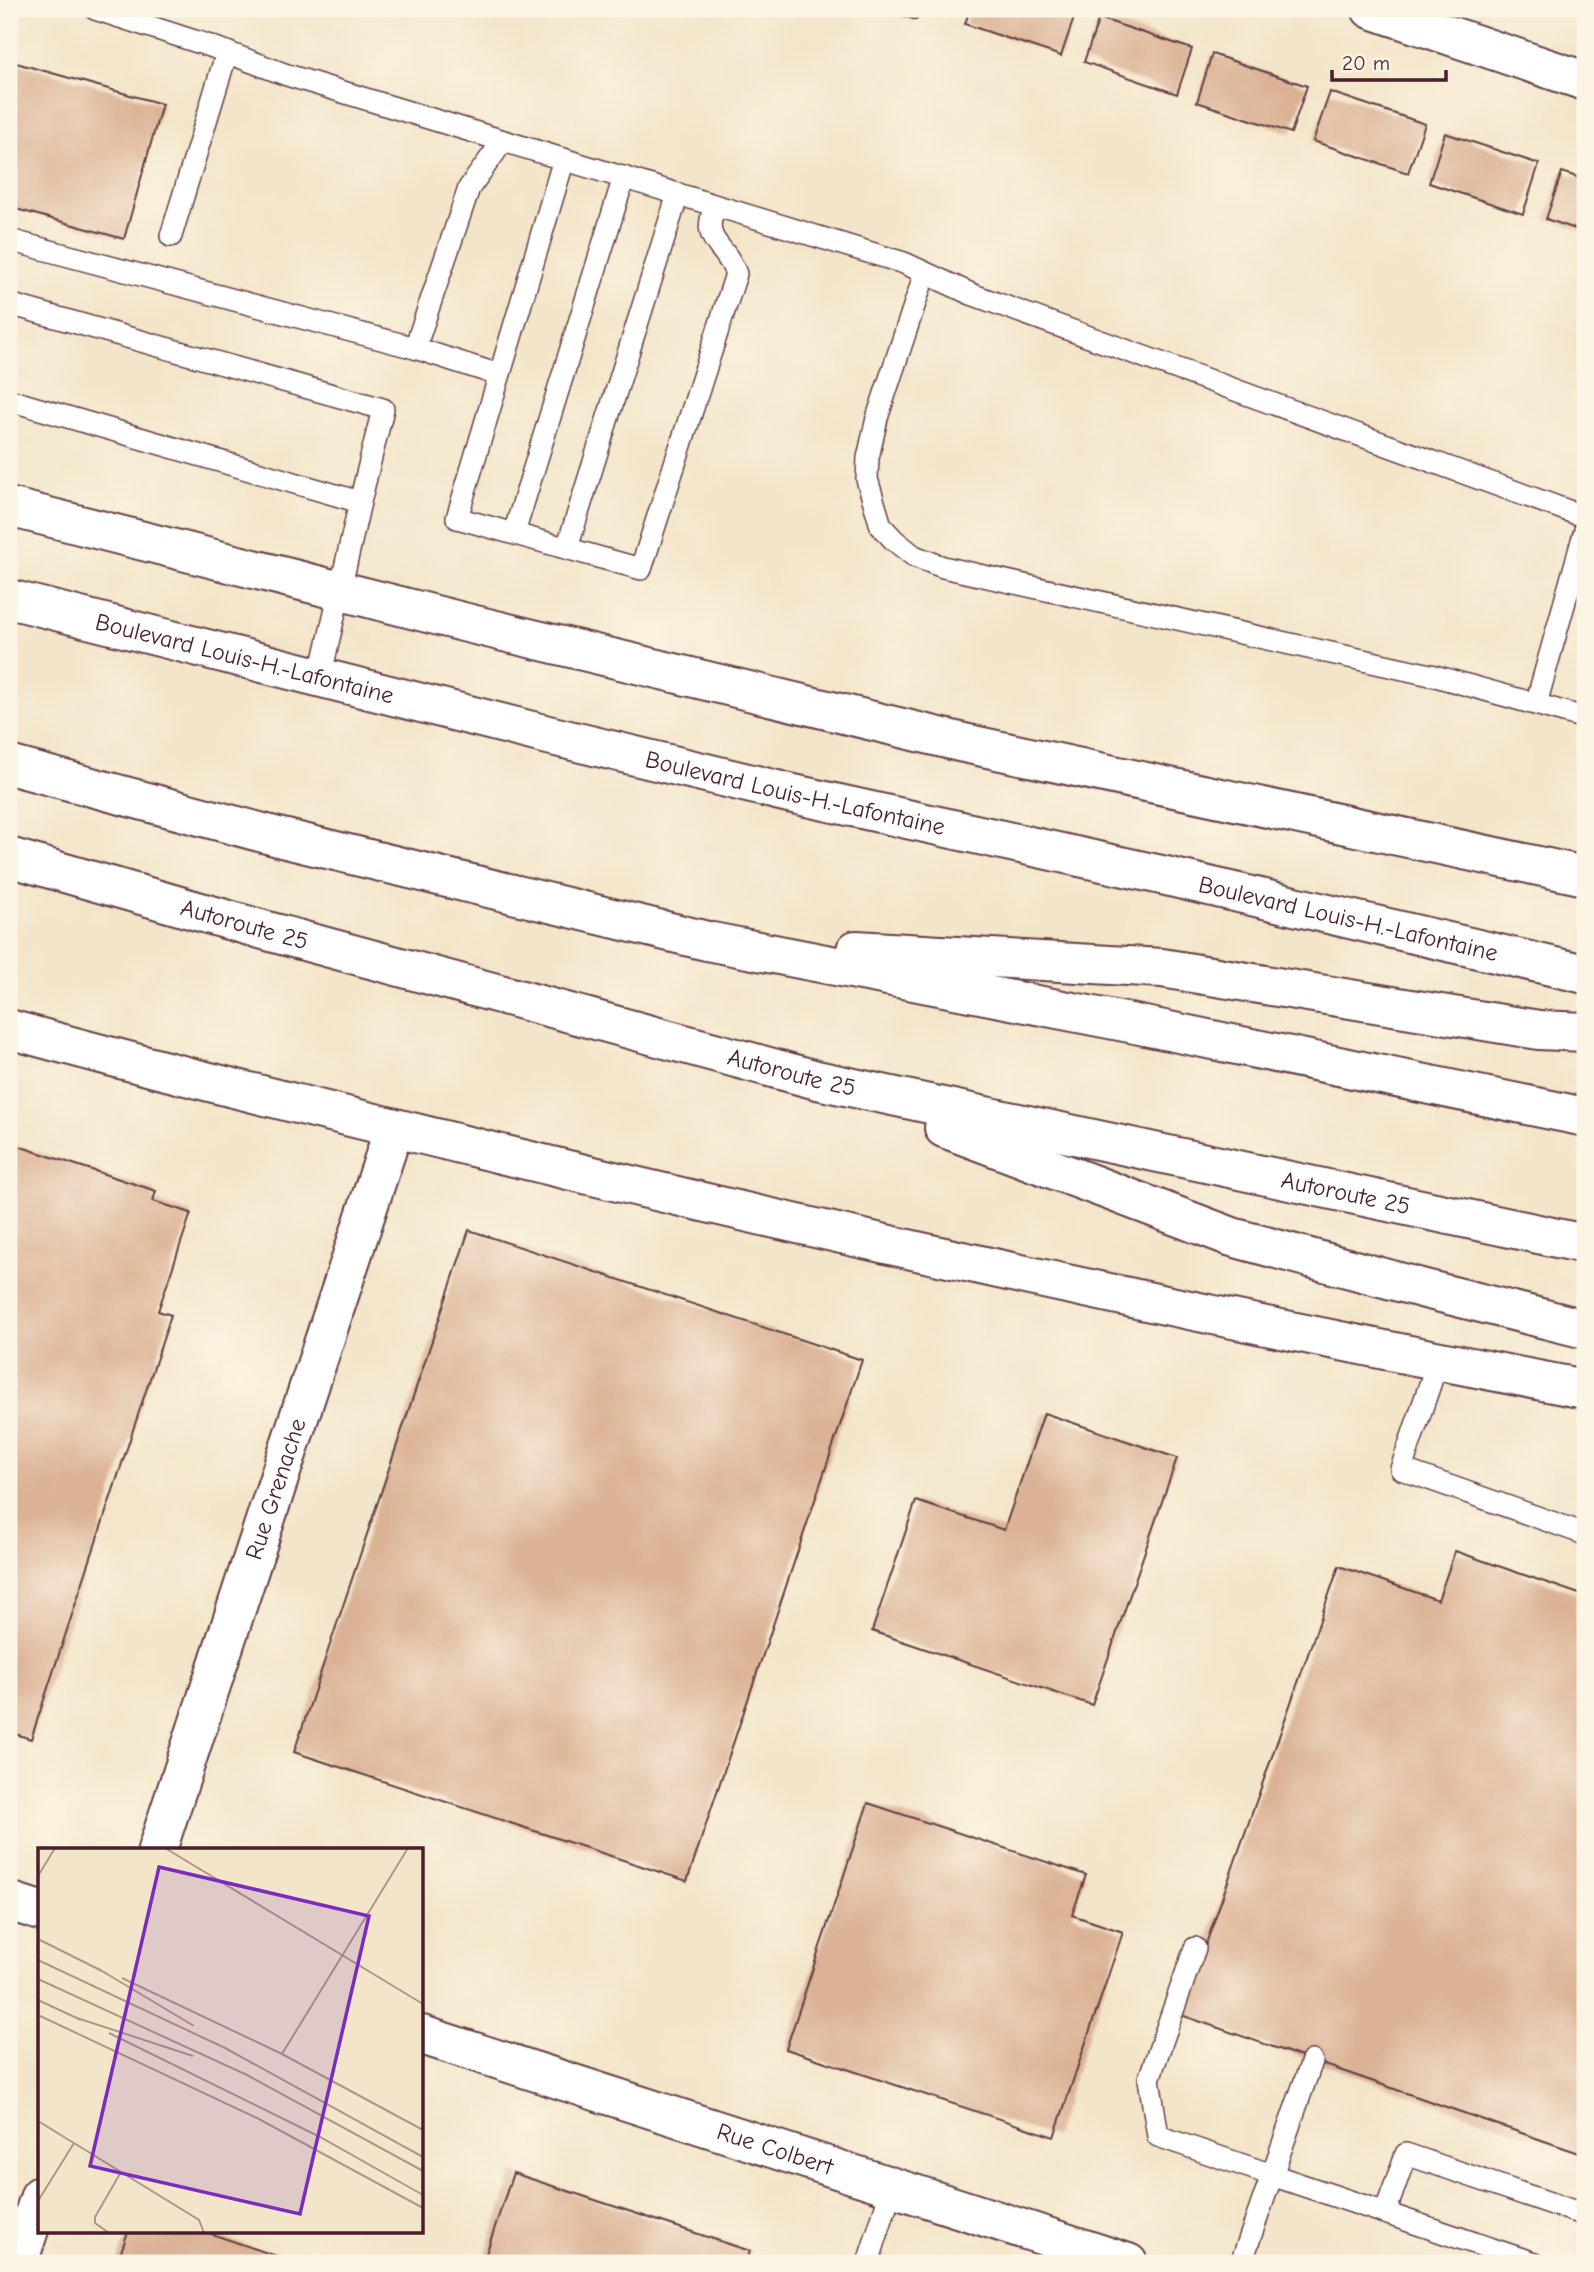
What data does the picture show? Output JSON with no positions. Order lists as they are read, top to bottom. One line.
{"streets":{"main road":["Boulevard Louis-H.-Lafontaine","Autoroute 25","Rue Grenache","Rue Colbert"]},"scale_bar":"20 m"}
